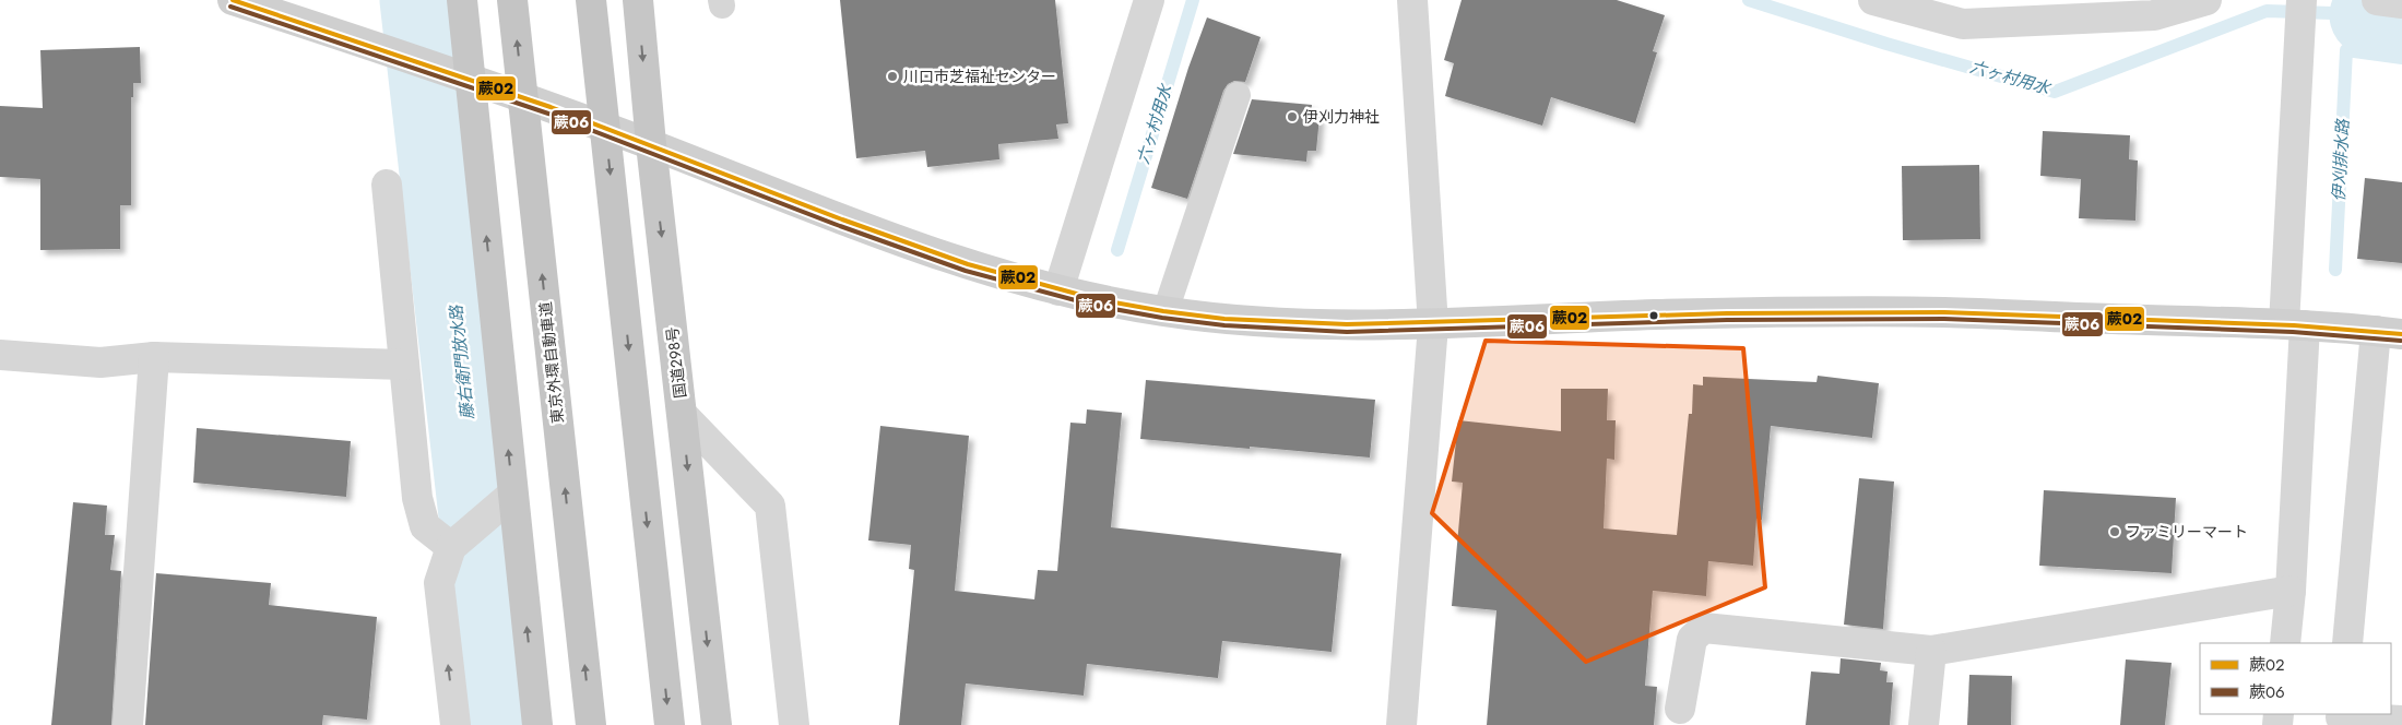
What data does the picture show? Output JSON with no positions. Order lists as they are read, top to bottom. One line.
{"streets":{"highway":["東京外環自動車道","国道298号"]},"water":["六ヶ村用水","伊刈排水路","藤右衛門放水路"],"places":["川口市芝福祉センター","伊刈力神社","ファミリーマート"],"lines":["transit line 蕨02","transit line 蕨06"],"legend":["蕨02","蕨06"]}
